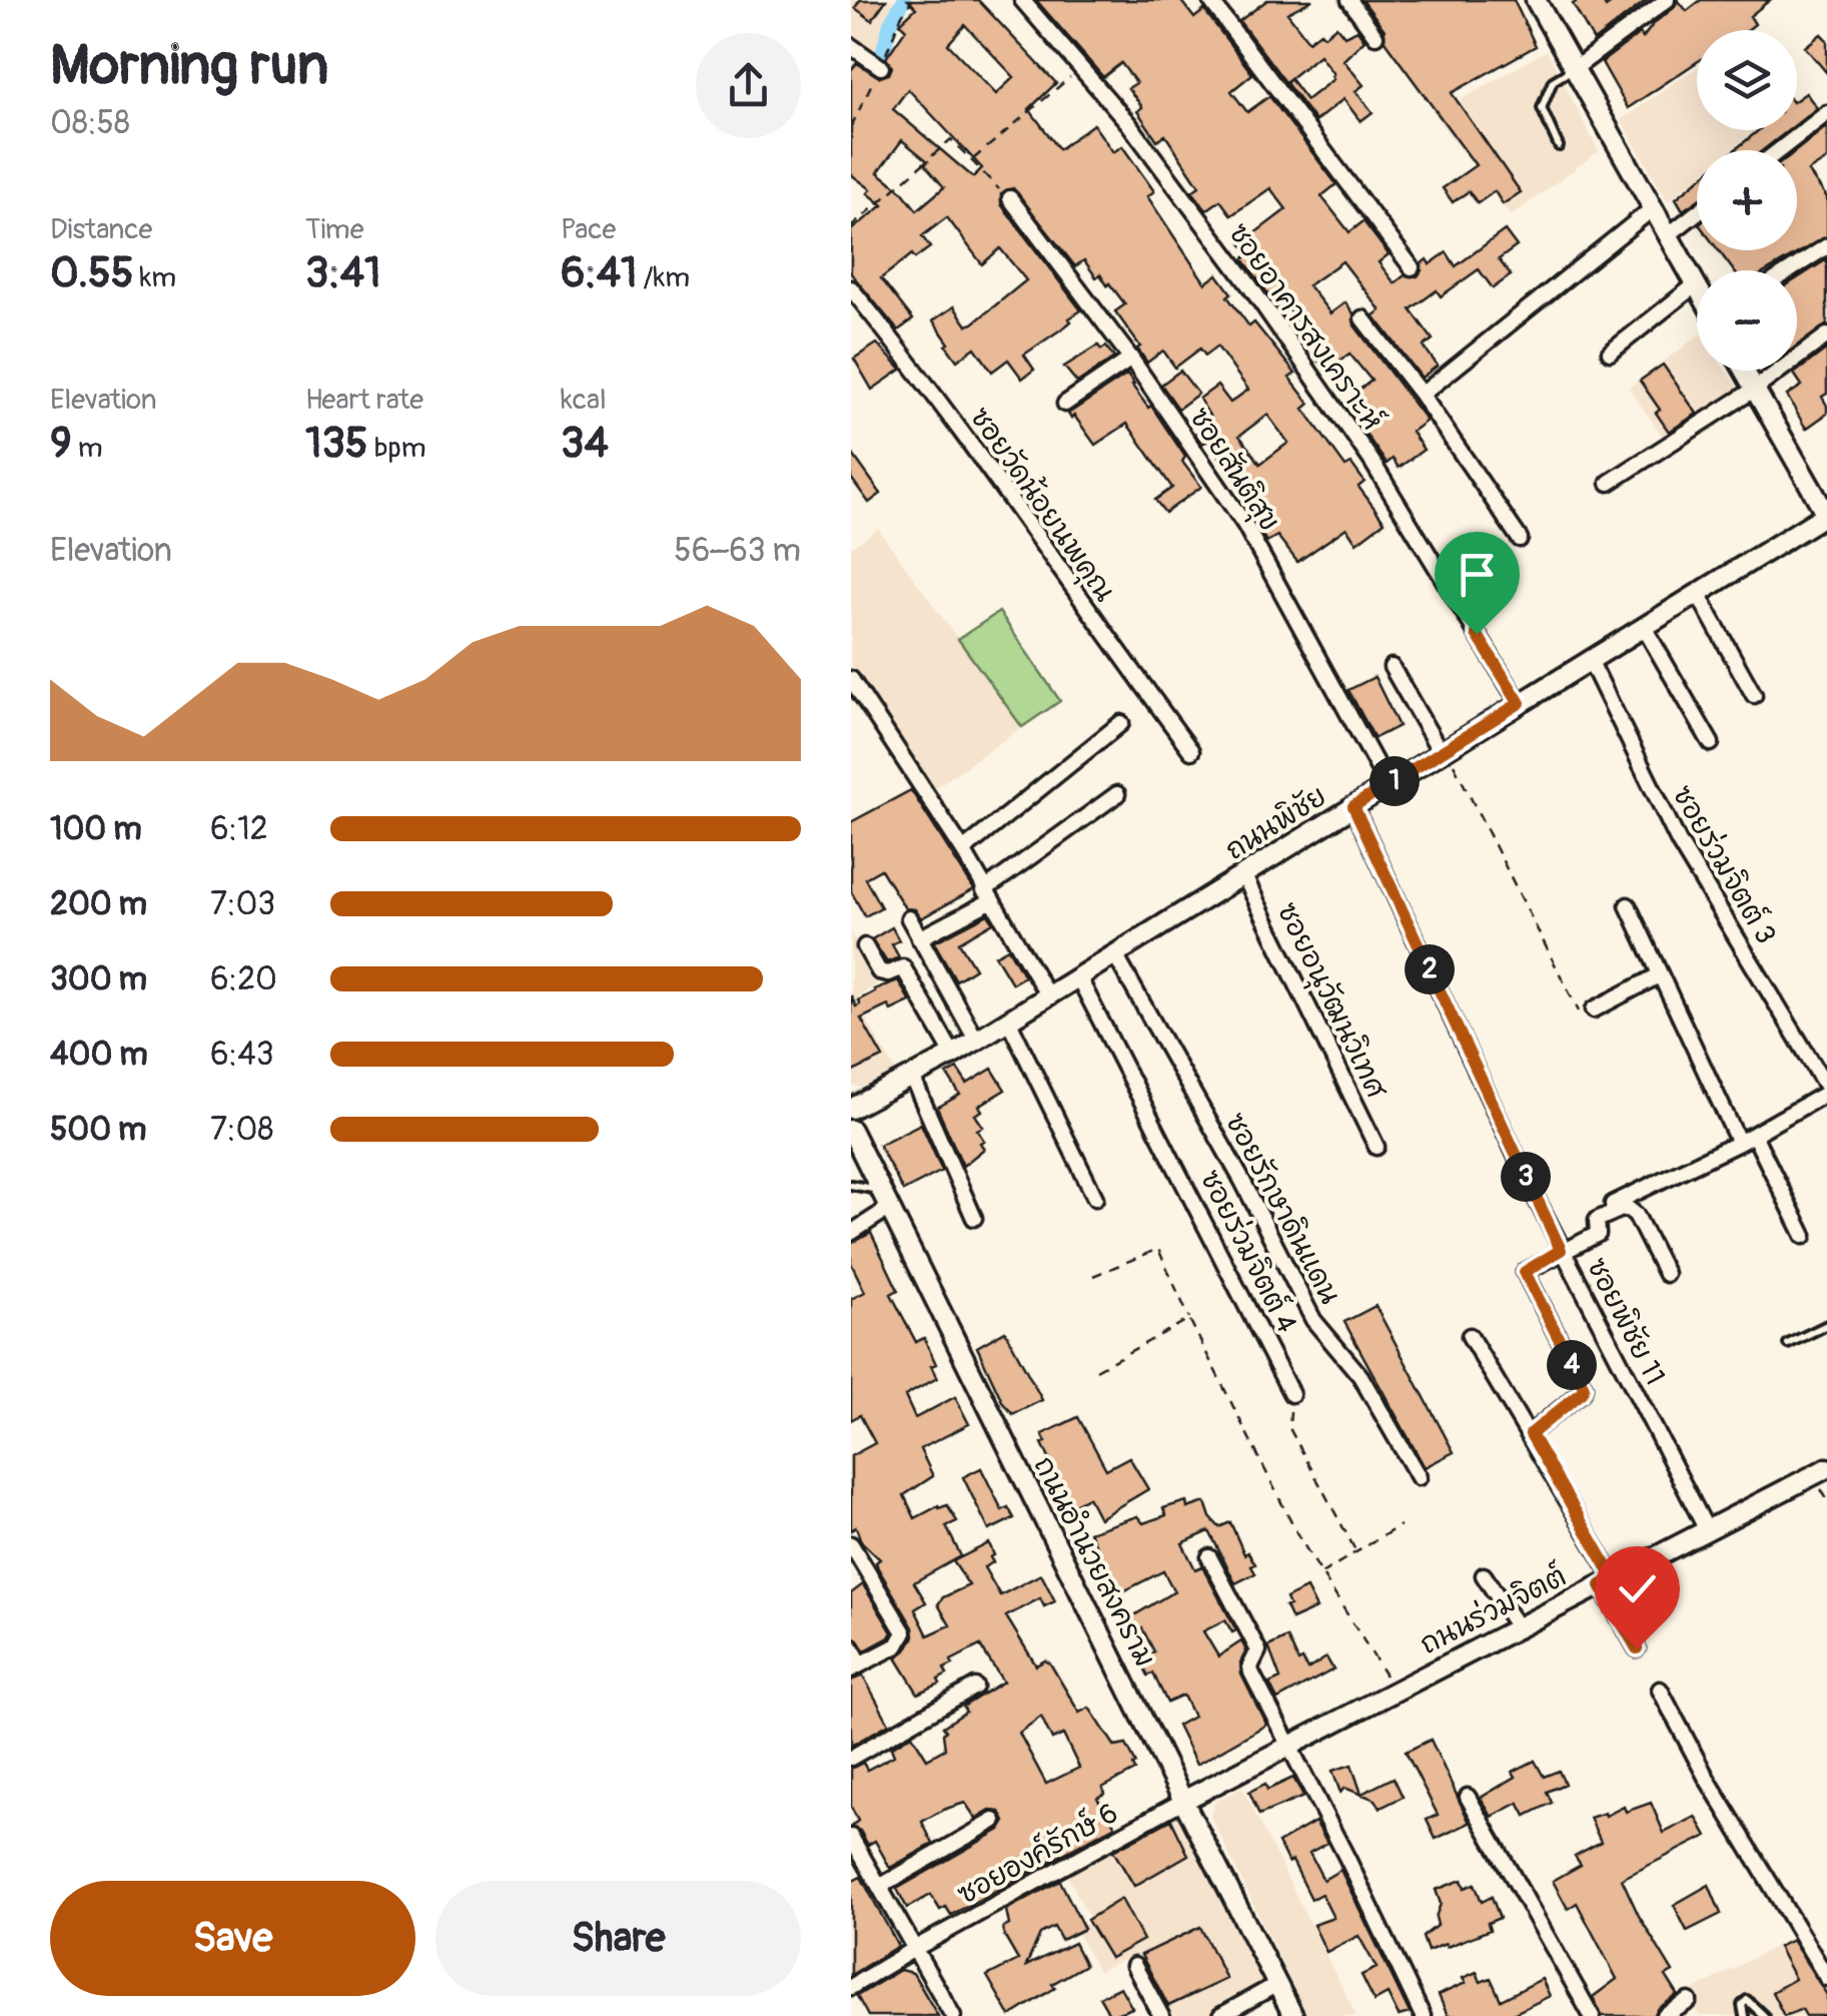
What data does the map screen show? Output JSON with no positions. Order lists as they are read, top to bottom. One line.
{"streets":{"street":["ซอยอาคารสงเคราะห์","ซอยสันติสุข","ซอยวัดน้อยนพคุณ","ถนนพิชัย","ซอยร่วมจิตต์ 3","ซอยอนุวัฒนวิเทศ","ซอยรักษาดินแดน","ซอยร่วมจิตต์ 4","ซอยพิชัย 11","ถนนอำนวยสงคราม","ถนนร่วมจิตต์","ซอยองค์รักษ์ 6"]},"crossings":[["ซอยอาคารสงเคราะห์","ถนนพิชัย"],["ซอยสันติสุข","ถนนพิชัย"],["ถนนพิชัย","ซอยร่วมจิตต์ 3"],["ถนนพิชัย","ซอยอนุวัฒนวิเทศ"],["ถนนพิชัย","ซอยรักษาดินแดน"],["ถนนพิชัย","ซอยร่วมจิตต์ 4"],["ถนนพิชัย","ซอยพิชัย 11"],["ซอยพิชัย 11","ถนนร่วมจิตต์"],["ถนนอำนวยสงคราม","ถนนร่วมจิตต์"],["ถนนอำนวยสงคราม","ซอยองค์รักษ์ 6"],["ถนนร่วมจิตต์","ซอยองค์รักษ์ 6"]],"page":{"heading":["Morning run","08:58"],"map_buttons":["+","−"],"stats":[["Distance","0.55 km"],["Time","3:41"],["Pace","6:41 /km"],["Elevation","9 m"],["Heart rate","135 bpm"],["kcal","34"]],"chart":["Elevation","56–63 m"],"pins":["1","2","3","4"],"list":[{"name":"100 m","note":"6:12"},{"name":"200 m","note":"7:03"},{"name":"300 m","note":"6:20"},{"name":"400 m","note":"6:43"},{"name":"500 m","note":"7:08"}],"buttons":["Save","Share"]}}
